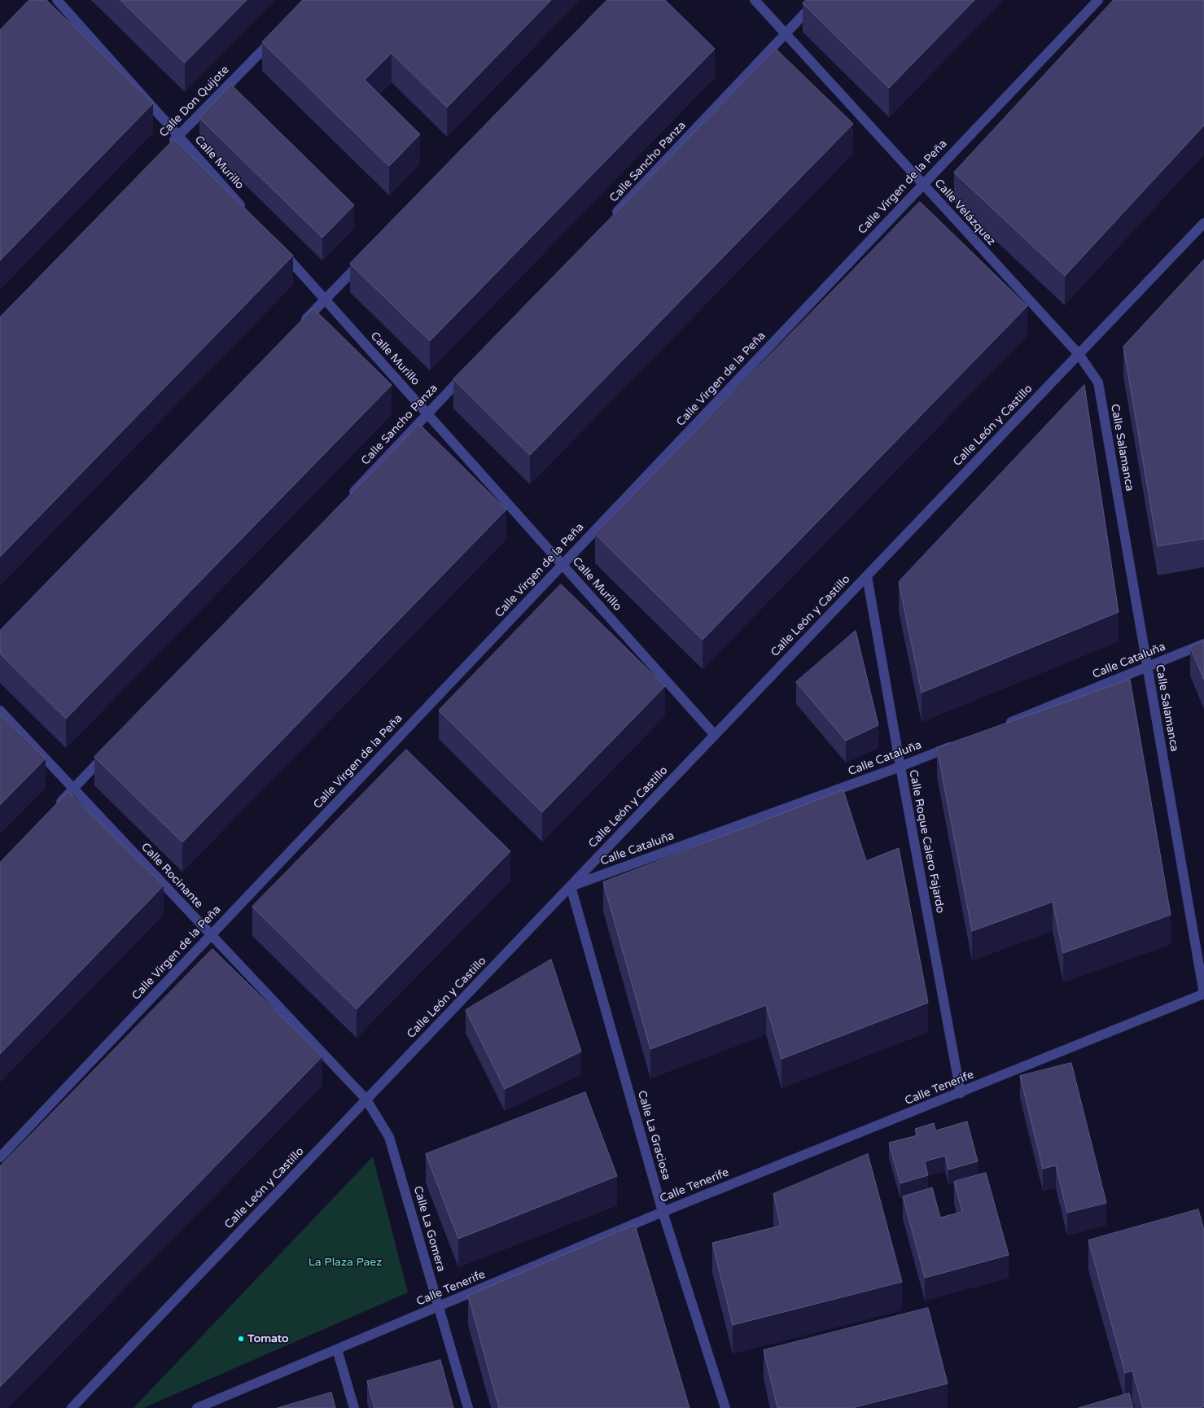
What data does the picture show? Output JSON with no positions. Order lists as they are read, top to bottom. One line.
{"streets":{"street":["Calle Don Quijote","Calle Sancho Panza","Calle Murillo","Calle Virgen de la Peña","Calle Velázquez","Calle León y Castillo","Calle Salamanca","Calle Cataluña","Calle Roque Calero Fajardo","Calle Rocinante","Calle Tenerife","Calle La Graciosa","Calle La Gomera"]},"crossings":[["Calle Don Quijote","Calle Murillo"],["Calle Sancho Panza","Calle Murillo"],["Calle Sancho Panza","Calle Velázquez"],["Calle Murillo","Calle Virgen de la Peña"],["Calle Murillo","Calle León y Castillo"],["Calle Virgen de la Peña","Calle Velázquez"],["Calle Virgen de la Peña","Calle Rocinante"],["Calle Velázquez","Calle León y Castillo"],["Calle Velázquez","Calle Salamanca"],["Calle León y Castillo","Calle Salamanca"],["Calle León y Castillo","Calle Cataluña"],["Calle León y Castillo","Calle Roque Calero Fajardo"],["Calle León y Castillo","Calle Rocinante"],["Calle León y Castillo","Calle La Graciosa"],["Calle León y Castillo","Calle La Gomera"],["Calle Salamanca","Calle Cataluña"],["Calle Salamanca","Calle Tenerife"],["Calle Cataluña","Calle Roque Calero Fajardo"],["Calle Cataluña","Calle La Graciosa"],["Calle Roque Calero Fajardo","Calle Tenerife"],["Calle Rocinante","Calle La Gomera"],["Calle Tenerife","Calle La Graciosa"],["Calle Tenerife","Calle La Gomera"]],"parks":["La Plaza Paez"],"places":["Tomato"]}
